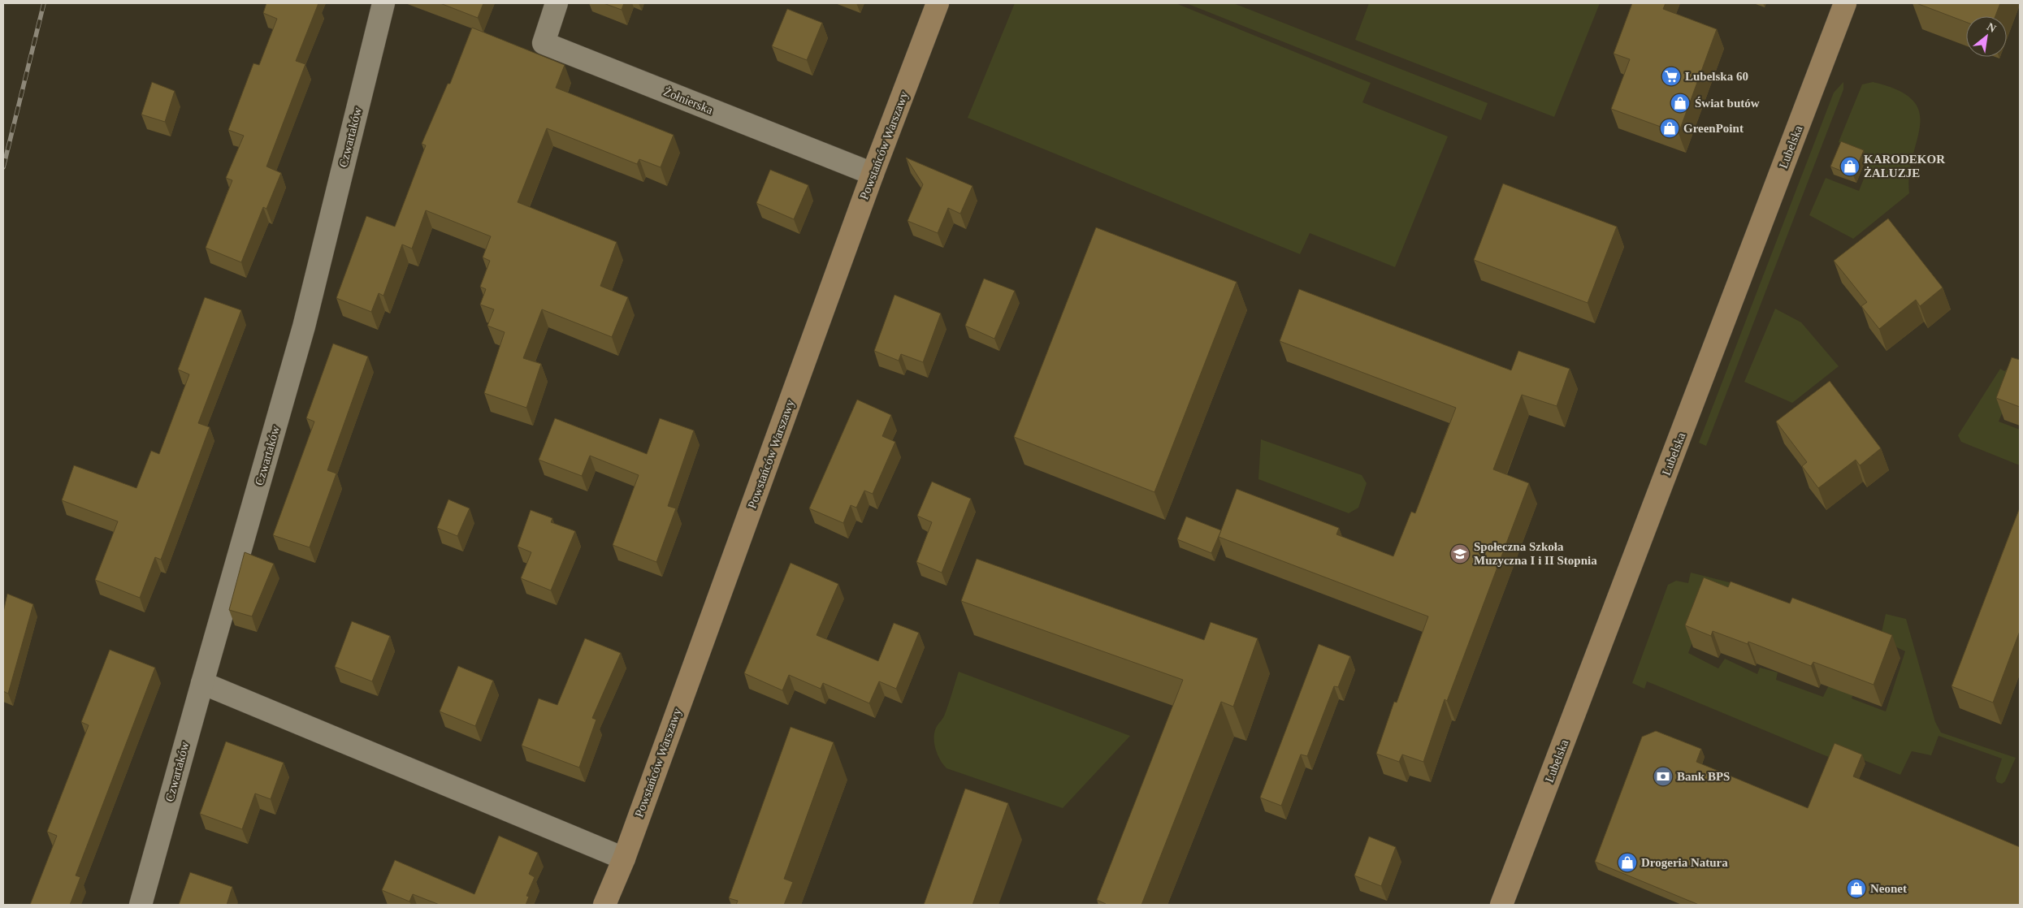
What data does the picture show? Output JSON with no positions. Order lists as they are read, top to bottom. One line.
{"streets":{"street":["Żołnierska","Czwartaków","Powstańców Warszawy","Lubelska"]},"crossings":[["Żołnierska","Powstańców Warszawy"]],"places":{"supermarket":["Lubelska 60"],"shop":["Świat butów","GreenPoint","KARODEKOR ŻALUZJE","Drogeria Natura","Neonet"],"school or university":["Społeczna Szkoła Muzyczna I i II Stopnia"],"bank":["Bank BPS"]},"north":"top right"}
